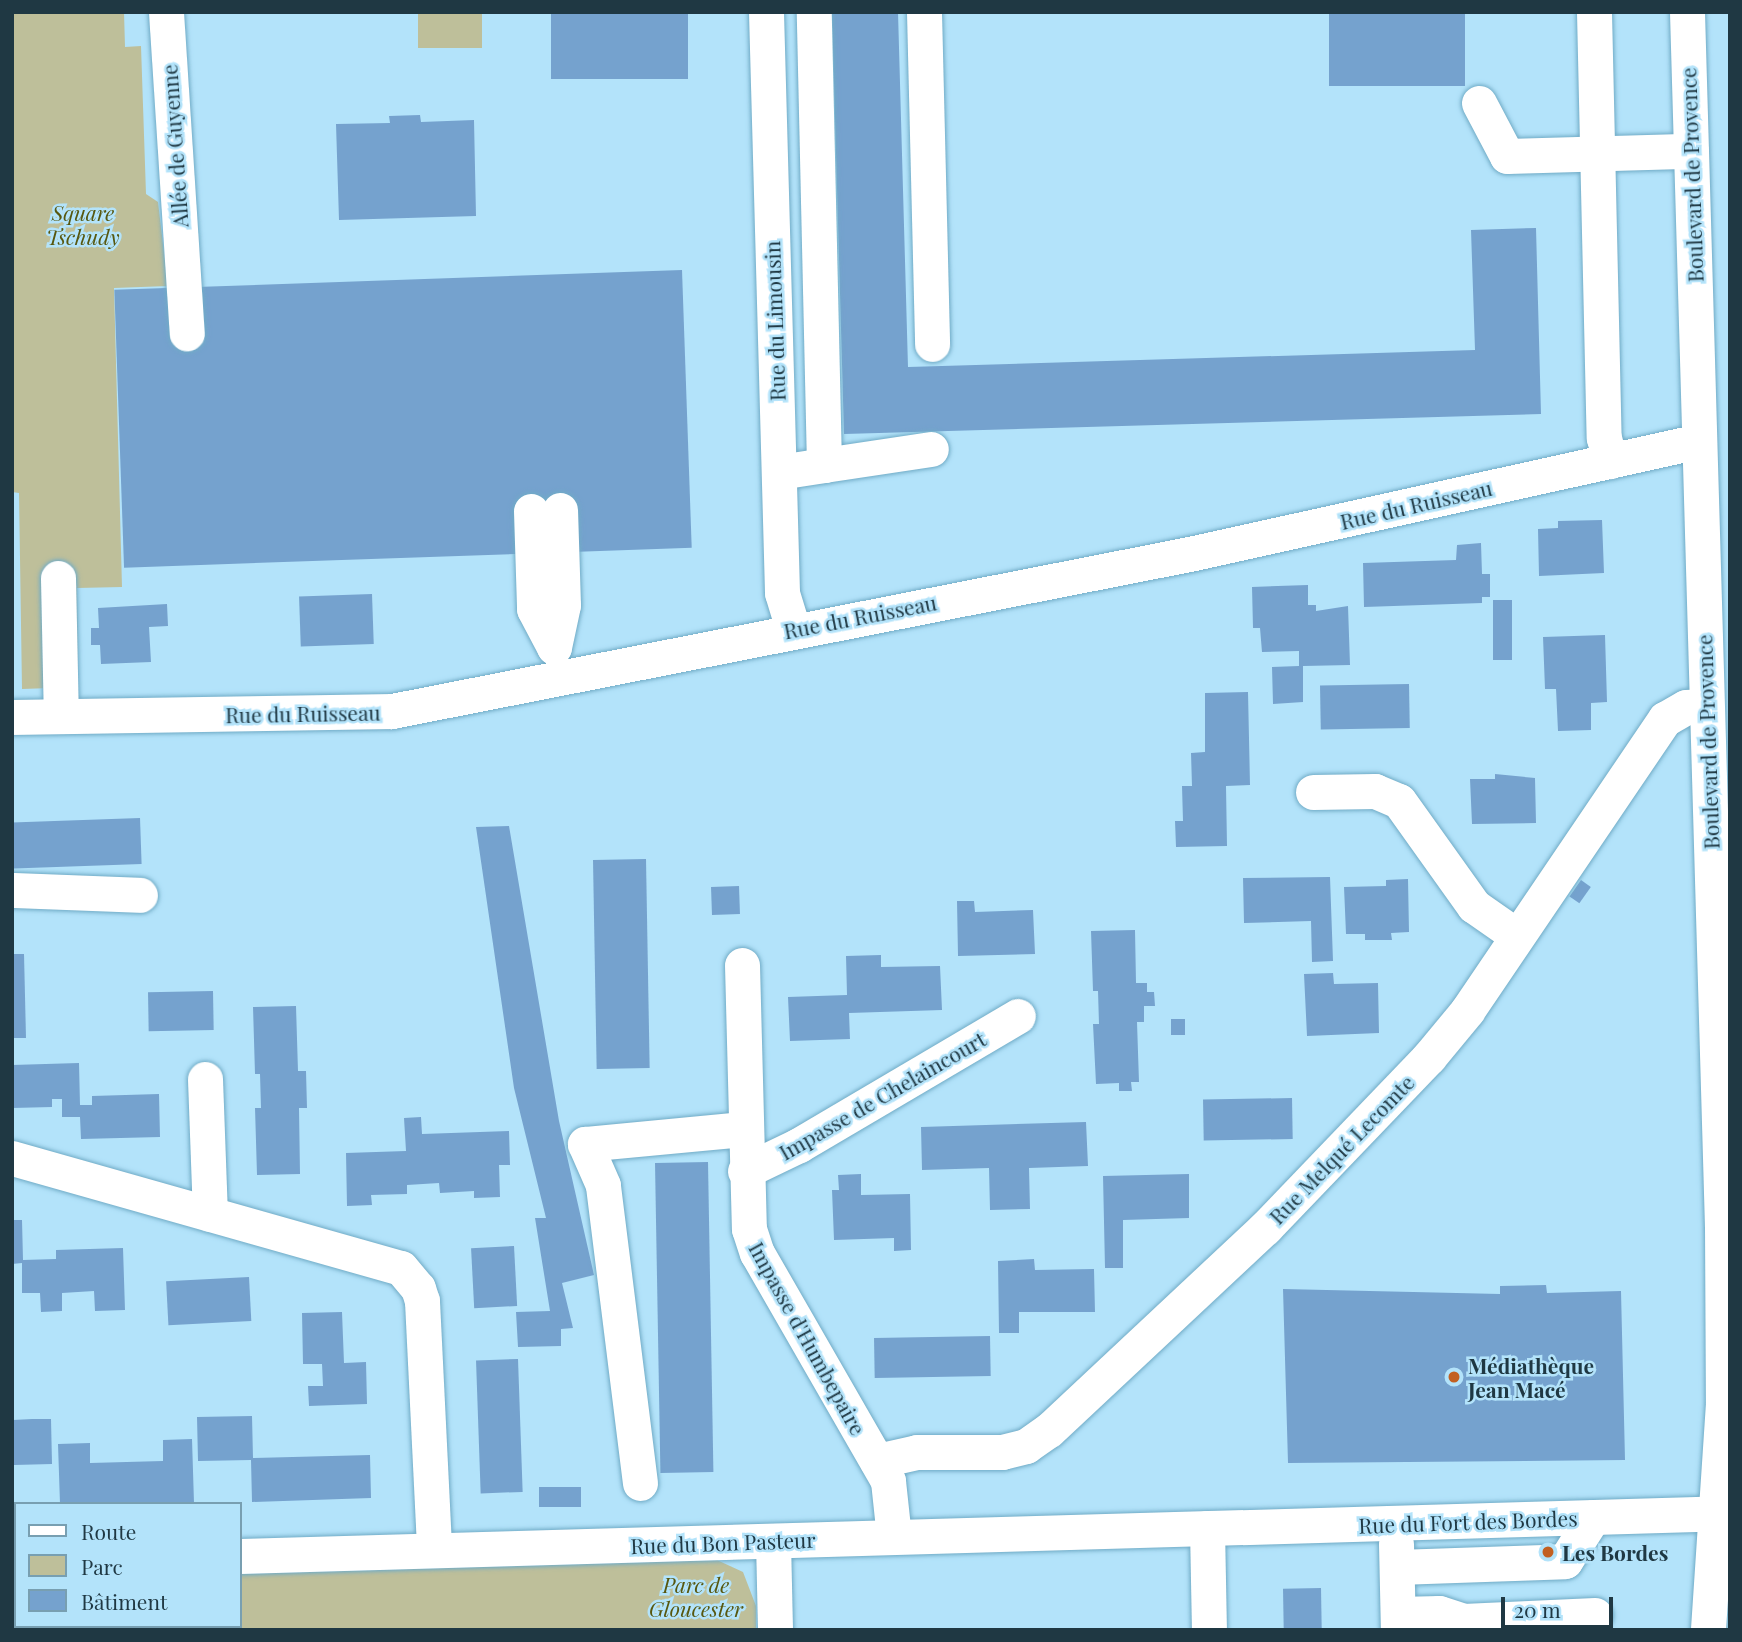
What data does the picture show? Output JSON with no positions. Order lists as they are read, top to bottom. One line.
{"streets":{"street":["Allée de Guyenne","Boulevard de Provence","Rue du Limousin","Rue du Ruisseau","Impasse de Chelaincourt","Rue Melqué Lecomte","Impasse d'Humbepaire","Rue du Fort des Bordes","Rue du Bon Pasteur"]},"crossings":[["Boulevard de Provence","Rue du Ruisseau"],["Boulevard de Provence","Rue Melqué Lecomte"],["Boulevard de Provence","Rue du Fort des Bordes"],["Rue du Limousin","Rue du Ruisseau"],["Impasse de Chelaincourt","Impasse d'Humbepaire"],["Rue Melqué Lecomte","Impasse d'Humbepaire"],["Impasse d'Humbepaire","Rue du Bon Pasteur"],["Rue du Fort des Bordes","Rue du Bon Pasteur"]],"parks":["Square Tschudy","Parc de Gloucester"],"places":["Médiathèque Jean Macé","Les Bordes"],"legend":["Route","Parc","Bâtiment"],"scale_bar":"20 m"}
